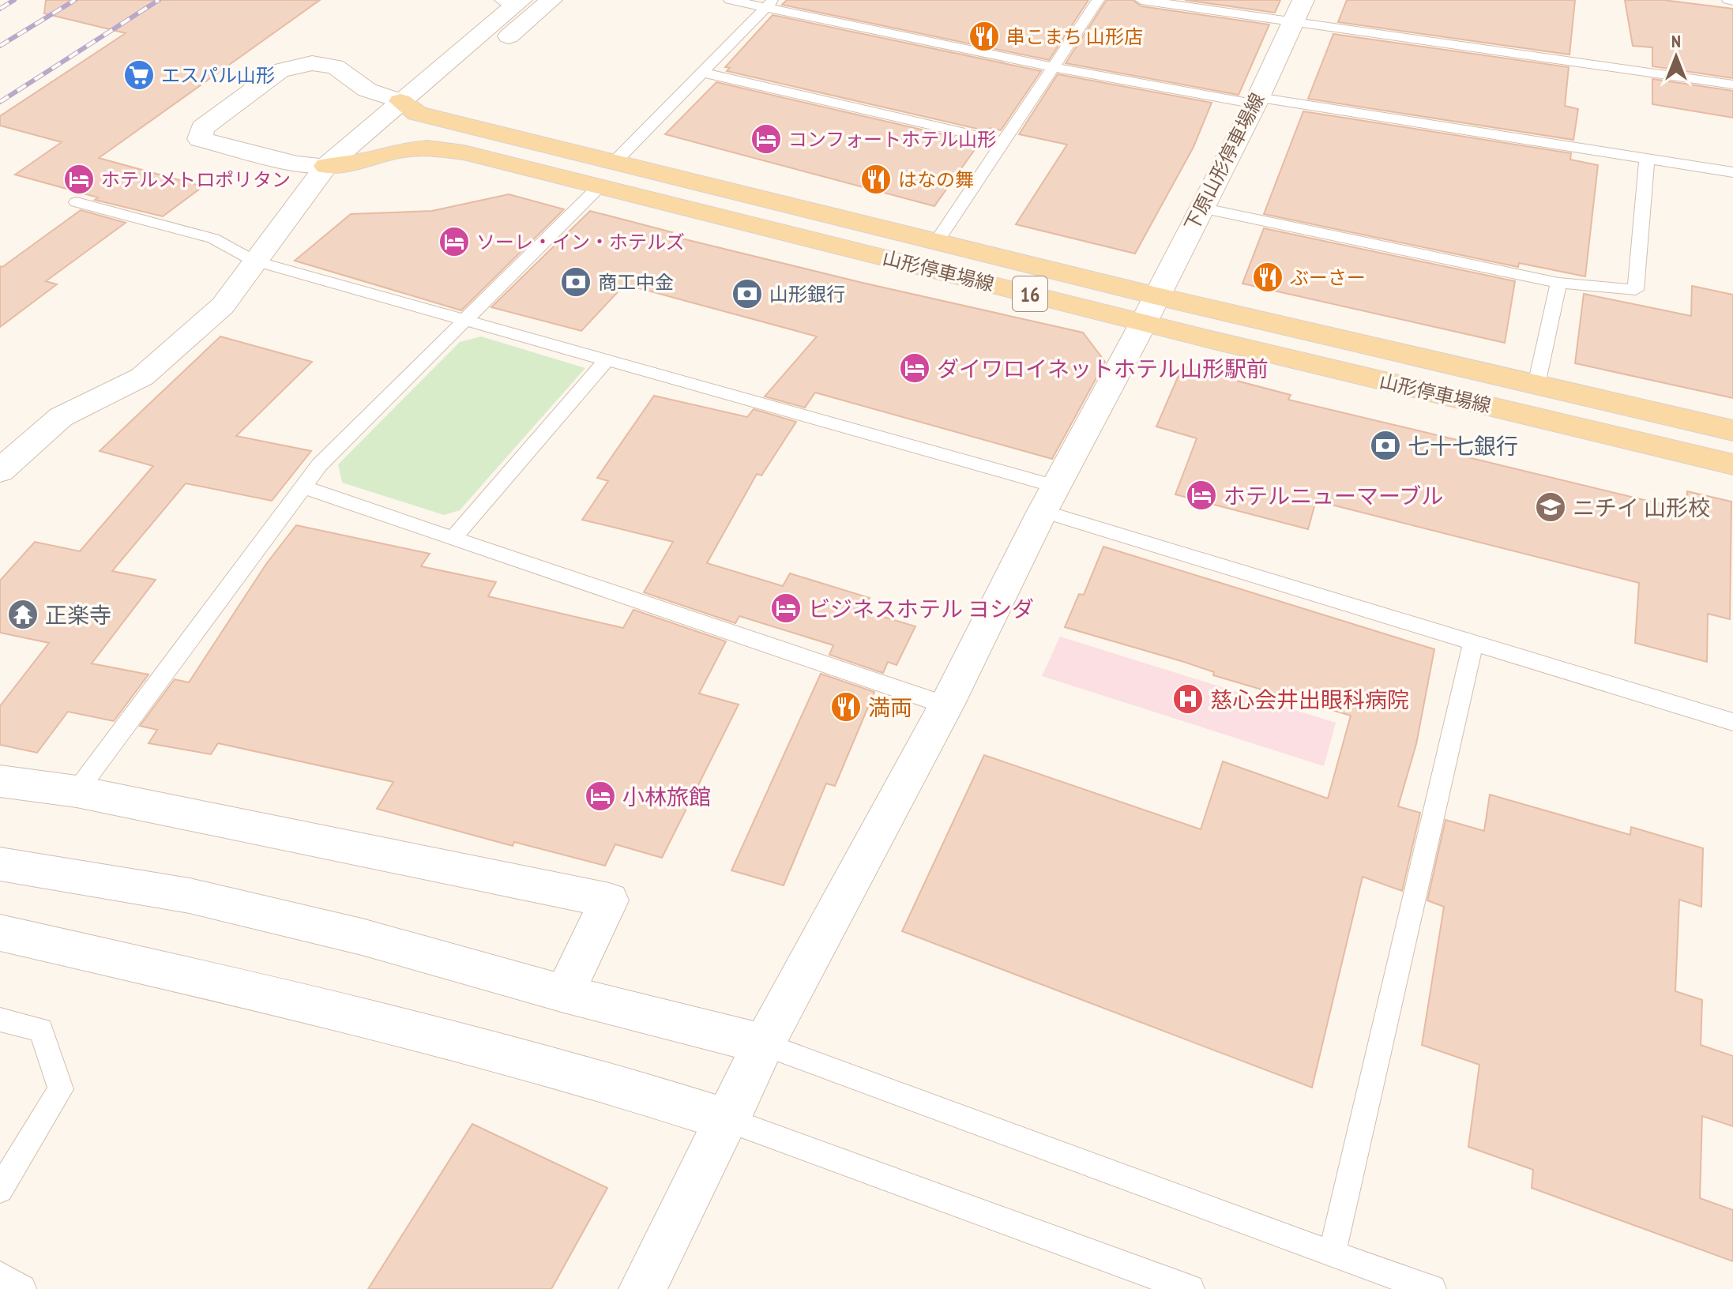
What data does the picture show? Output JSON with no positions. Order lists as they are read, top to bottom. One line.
{"streets":{"main road":["山形停車場線","16"],"street":["下原山形停車場線"]},"crossings":[["下原山形停車場線","山形停車場線"]],"places":{"restaurant":["串こまち 山形店","はなの舞","ぶーさー","満両"],"supermarket":["エスパル山形"],"hotel":["コンフォートホテル山形","ホテルメトロポリタン","ソーレ・イン・ホテルズ","ダイワロイネットホテル山形駅前","ホテルニューマーブル","ビジネスホテル ヨシダ","小林旅館"],"bank":["商工中金","山形銀行","七十七銀行"],"school or university":["ニチイ 山形校"],"temple":["正楽寺"],"hospital":["慈心会井出眼科病院"]},"north":"top"}
